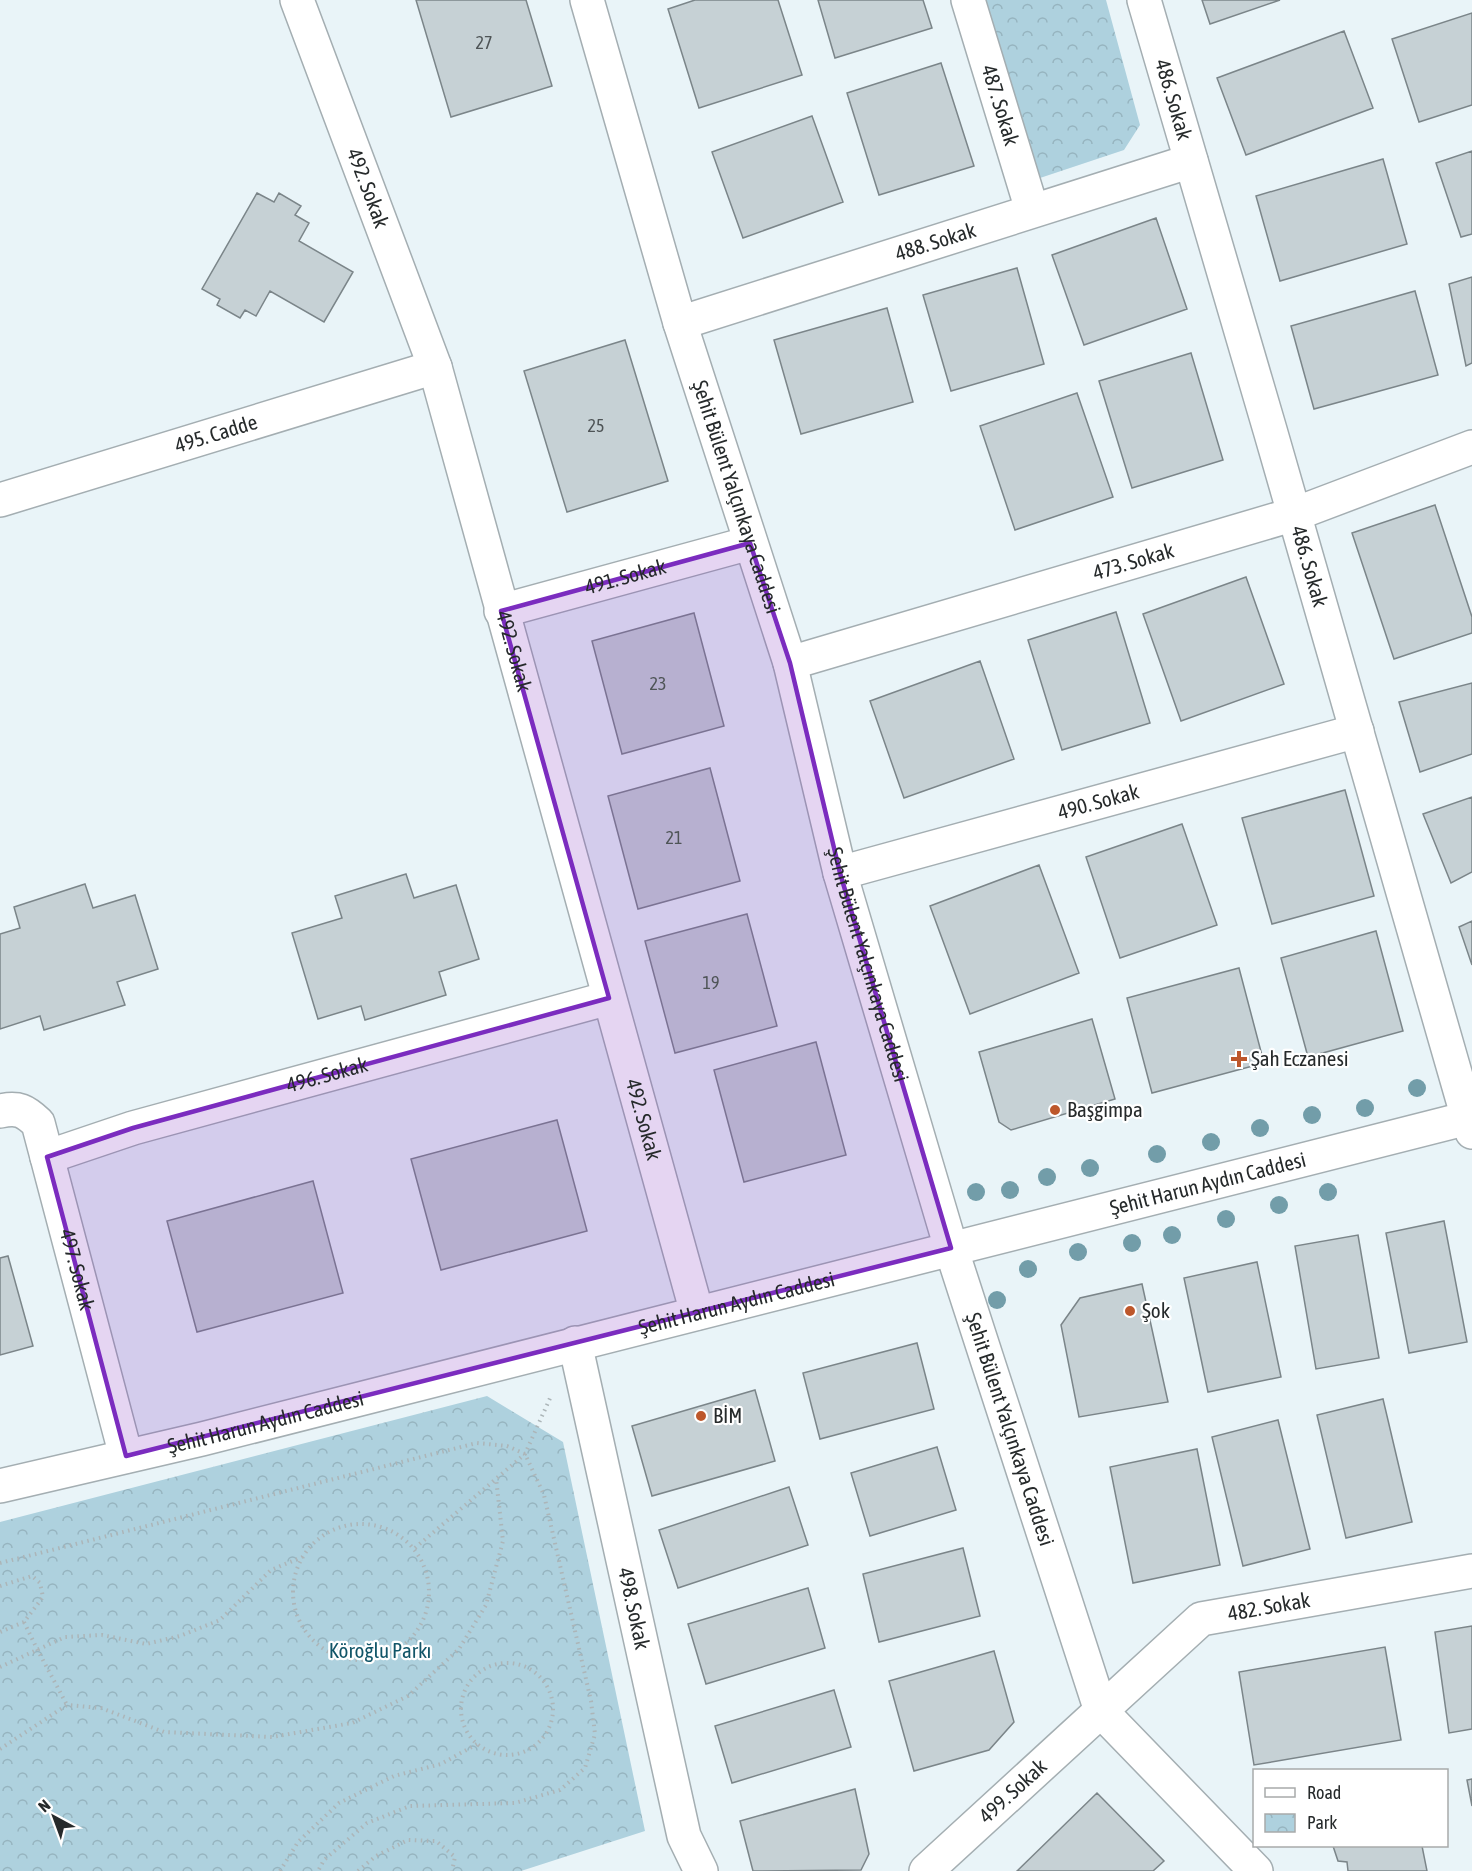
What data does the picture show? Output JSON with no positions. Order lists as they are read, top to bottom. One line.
{"streets":{"street":["486. Sokak","487. Sokak","492. Sokak","488. Sokak","495. Cadde","Şehit Bülent Yalçınkaya Caddesi","473. Sokak","491. Sokak","490. Sokak","496. Sokak","Şehit Harun Aydın Caddesi","497. Sokak","482. Sokak","498. Sokak","499. Sokak"]},"crossings":[["486. Sokak","488. Sokak"],["486. Sokak","473. Sokak"],["486. Sokak","490. Sokak"],["486. Sokak","Şehit Harun Aydın Caddesi"],["487. Sokak","488. Sokak"],["492. Sokak","495. Cadde"],["492. Sokak","491. Sokak"],["492. Sokak","496. Sokak"],["492. Sokak","Şehit Harun Aydın Caddesi"],["488. Sokak","Şehit Bülent Yalçınkaya Caddesi"],["Şehit Bülent Yalçınkaya Caddesi","473. Sokak"],["Şehit Bülent Yalçınkaya Caddesi","491. Sokak"],["Şehit Bülent Yalçınkaya Caddesi","490. Sokak"],["Şehit Bülent Yalçınkaya Caddesi","Şehit Harun Aydın Caddesi"],["Şehit Bülent Yalçınkaya Caddesi","482. Sokak"],["Şehit Bülent Yalçınkaya Caddesi","499. Sokak"],["496. Sokak","497. Sokak"],["Şehit Harun Aydın Caddesi","497. Sokak"],["Şehit Harun Aydın Caddesi","498. Sokak"],["482. Sokak","499. Sokak"]],"parks":["Köroğlu Parkı"],"places":{"health":["Şah Eczanesi"],"other":["Başgimpa","Şok","BİM"]},"house_numbers":["27","25","23","21","19"],"legend":["Road","Park"],"north":"top left"}
